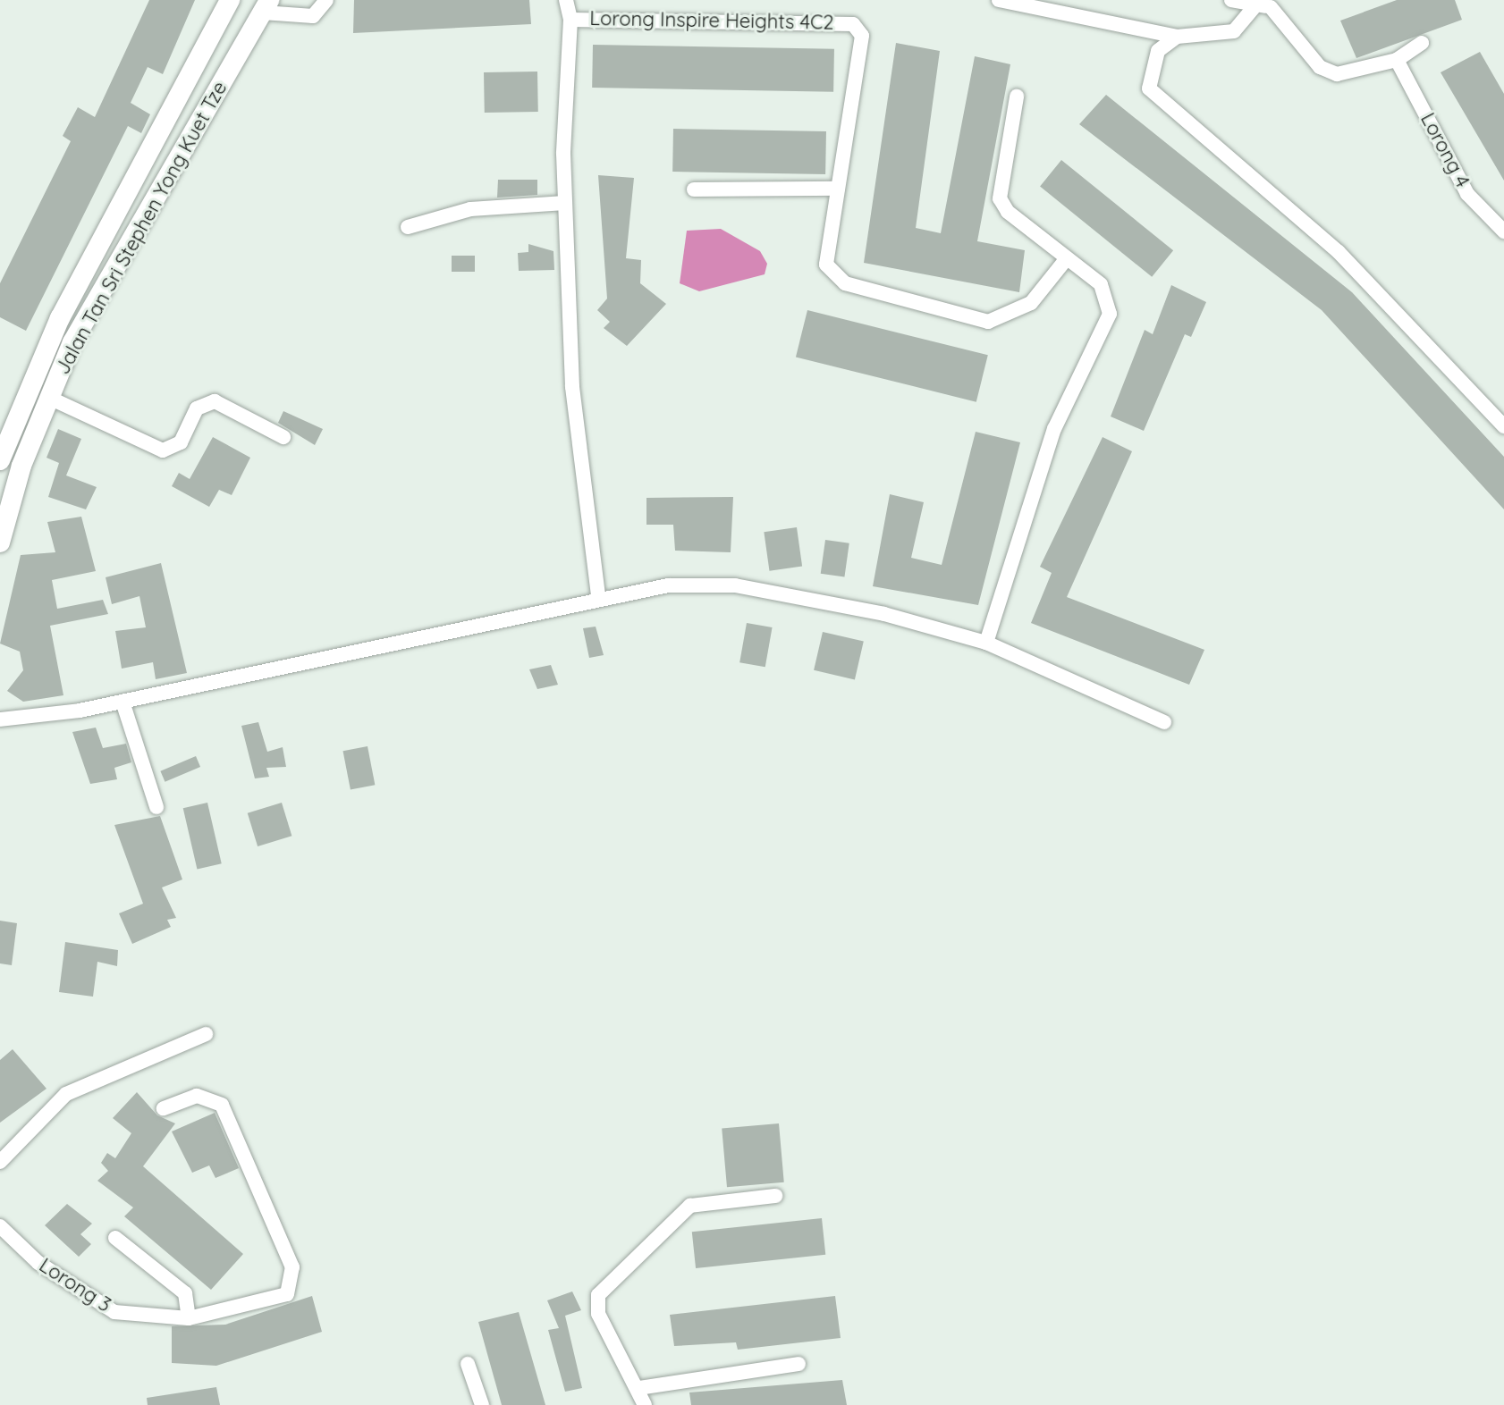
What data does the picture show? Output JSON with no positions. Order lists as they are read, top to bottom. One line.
{"streets":{"main road":["Jalan Tan Sri Stephen Yong Kuet Tze"],"street":["Lorong Inspire Heights 4C2","Lorong 4","Lorong 3"]}}
